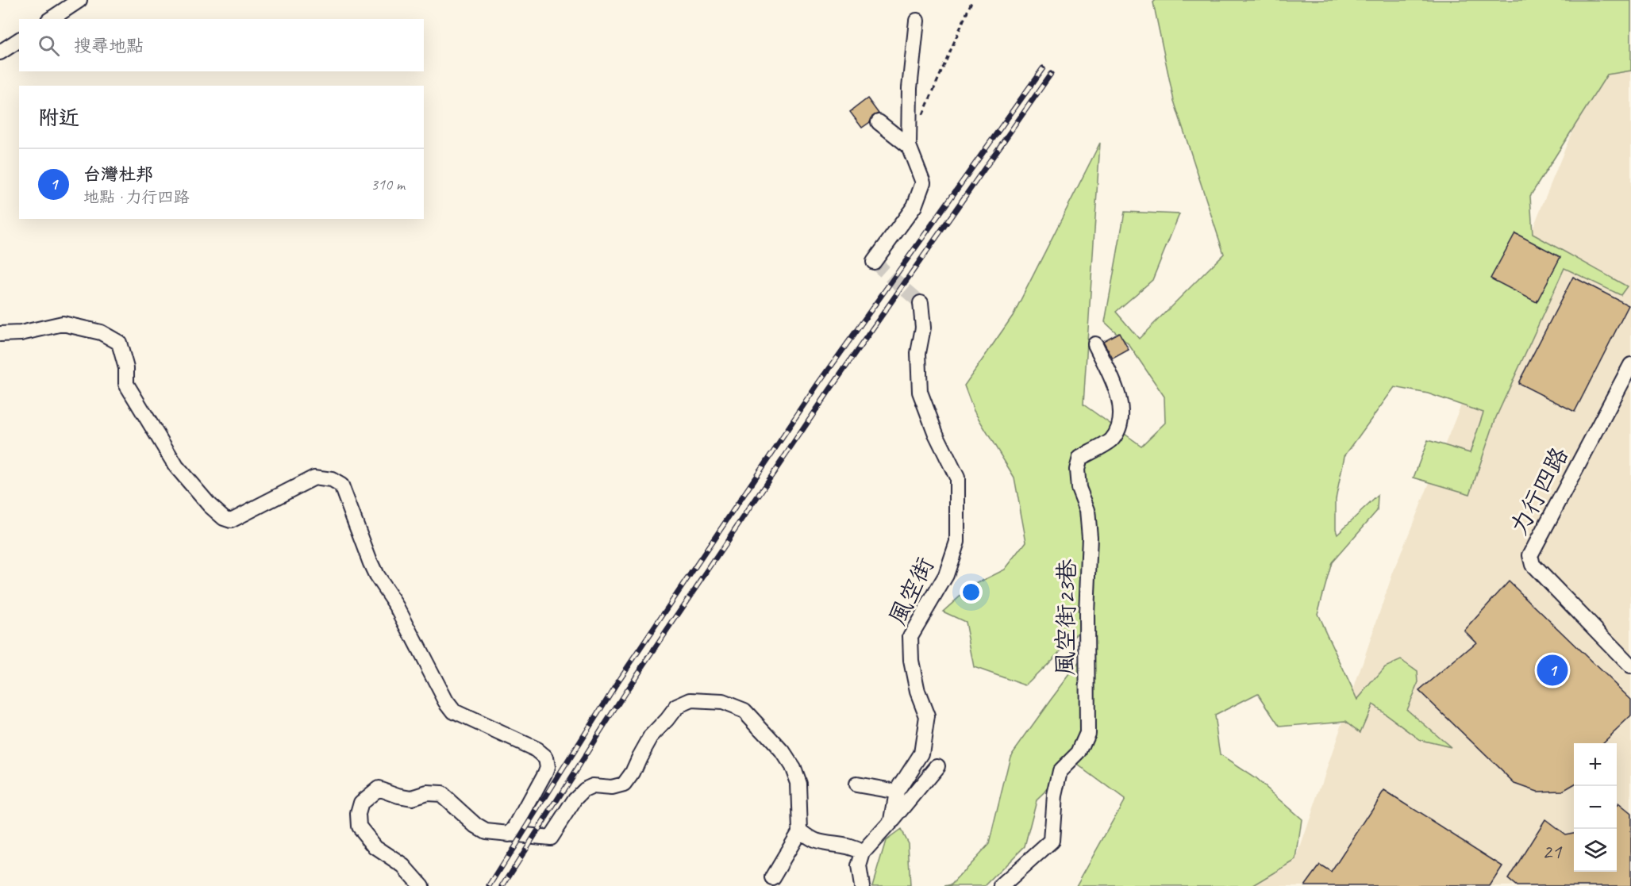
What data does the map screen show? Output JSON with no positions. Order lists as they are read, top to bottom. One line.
{"streets":{"street":["力行四路","風空街","風空街23巷"]},"house_numbers":["21"],"page":{"search":"搜尋地點","heading":"附近","list":[{"mark":"1","name":"台灣杜邦","note":"地點 · 力行四路","value":"310 m"}],"pins":"1","map_buttons":["+","−"]}}
